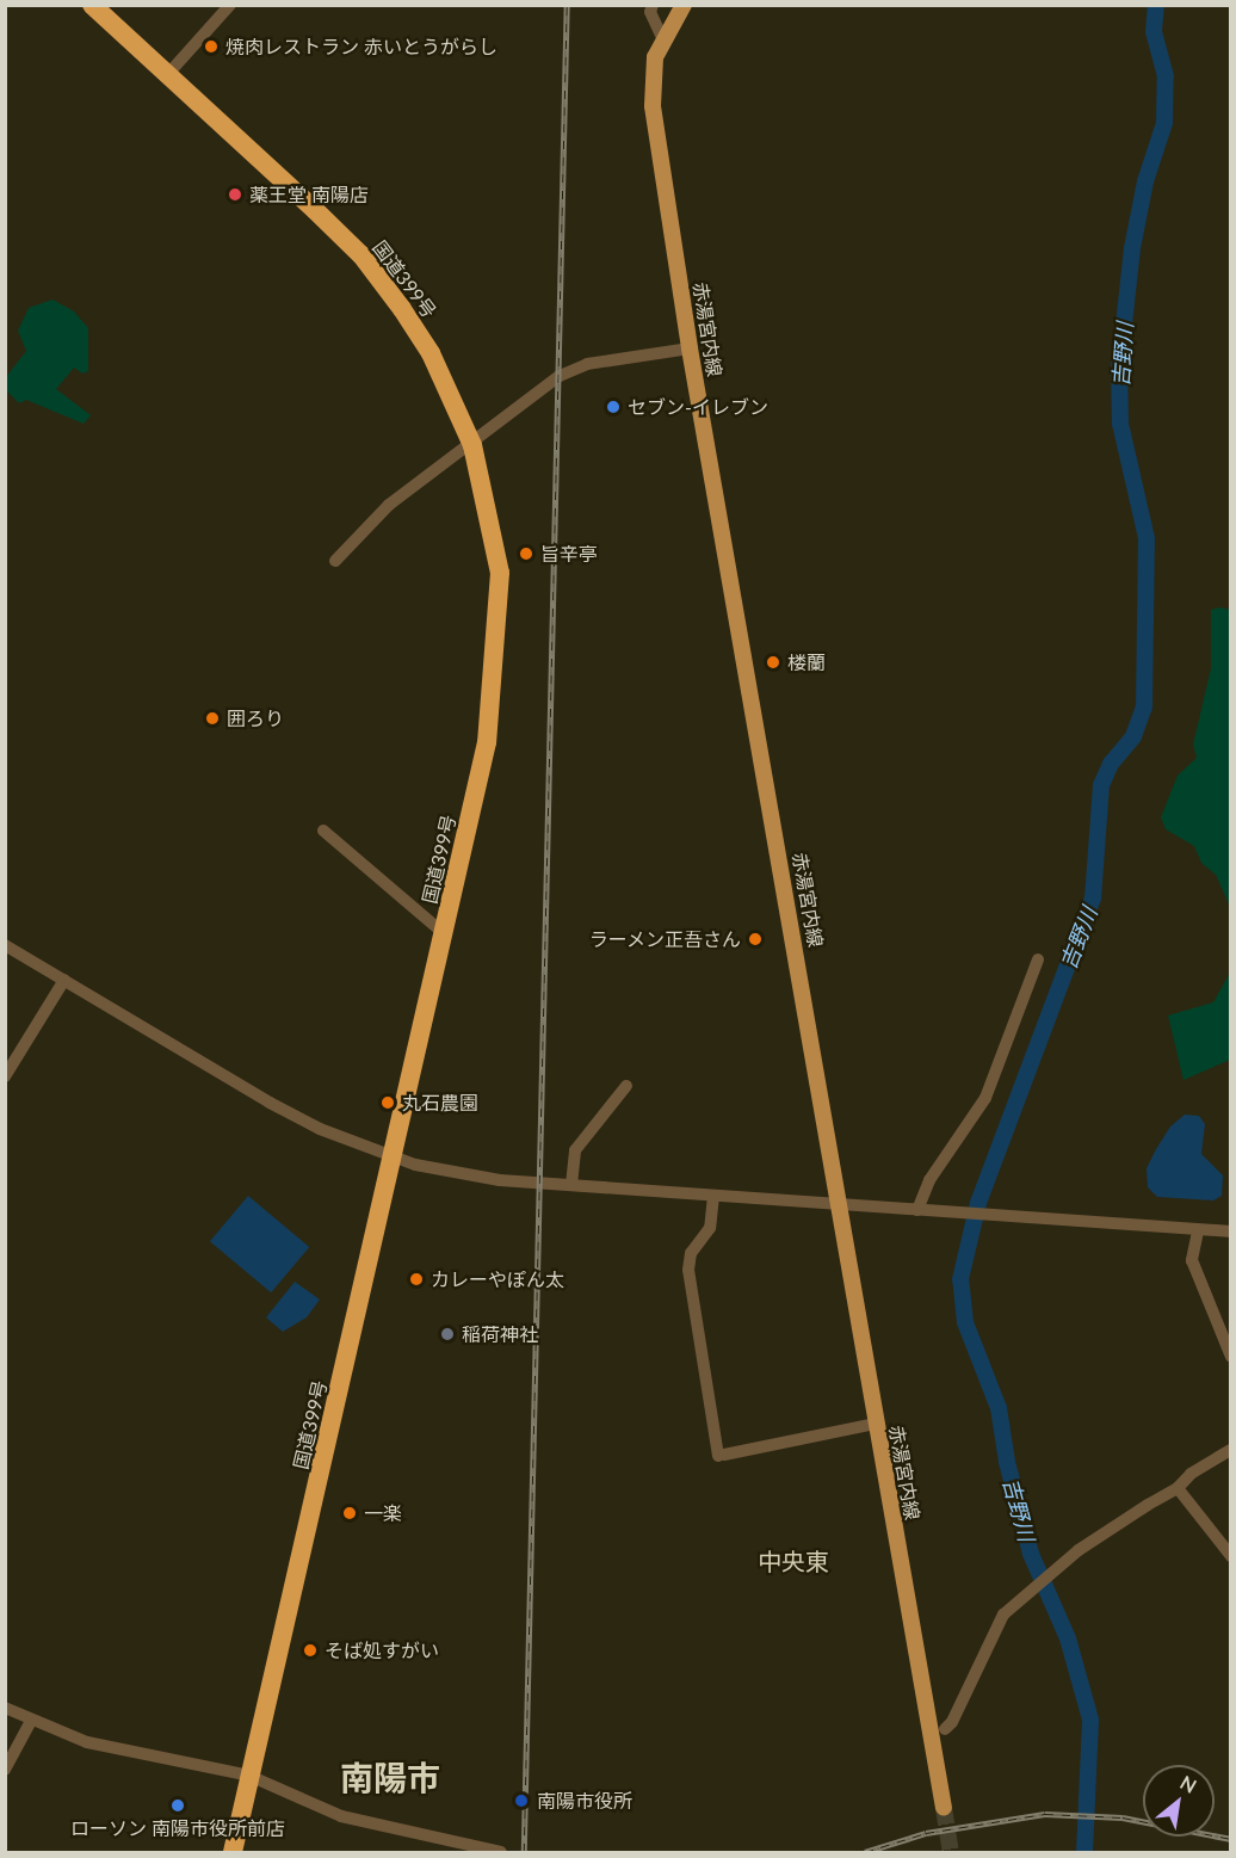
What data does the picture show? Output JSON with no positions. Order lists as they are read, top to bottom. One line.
{"streets":{"highway":["国道399号"],"main road":["赤湯宮内線"]},"districts":["中央東","南陽市"],"water":["吉野川"],"places":["焼肉レストラン 赤いとうがらし","薬王堂 南陽店","セブン-イレブン","旨辛亭","楼蘭","囲ろり","ラーメン正吾さん","丸石農園","カレーやぽん太","稲荷神社","一楽","そば処すがい","南陽市役所","ローソン 南陽市役所前店"],"north":"top right"}
